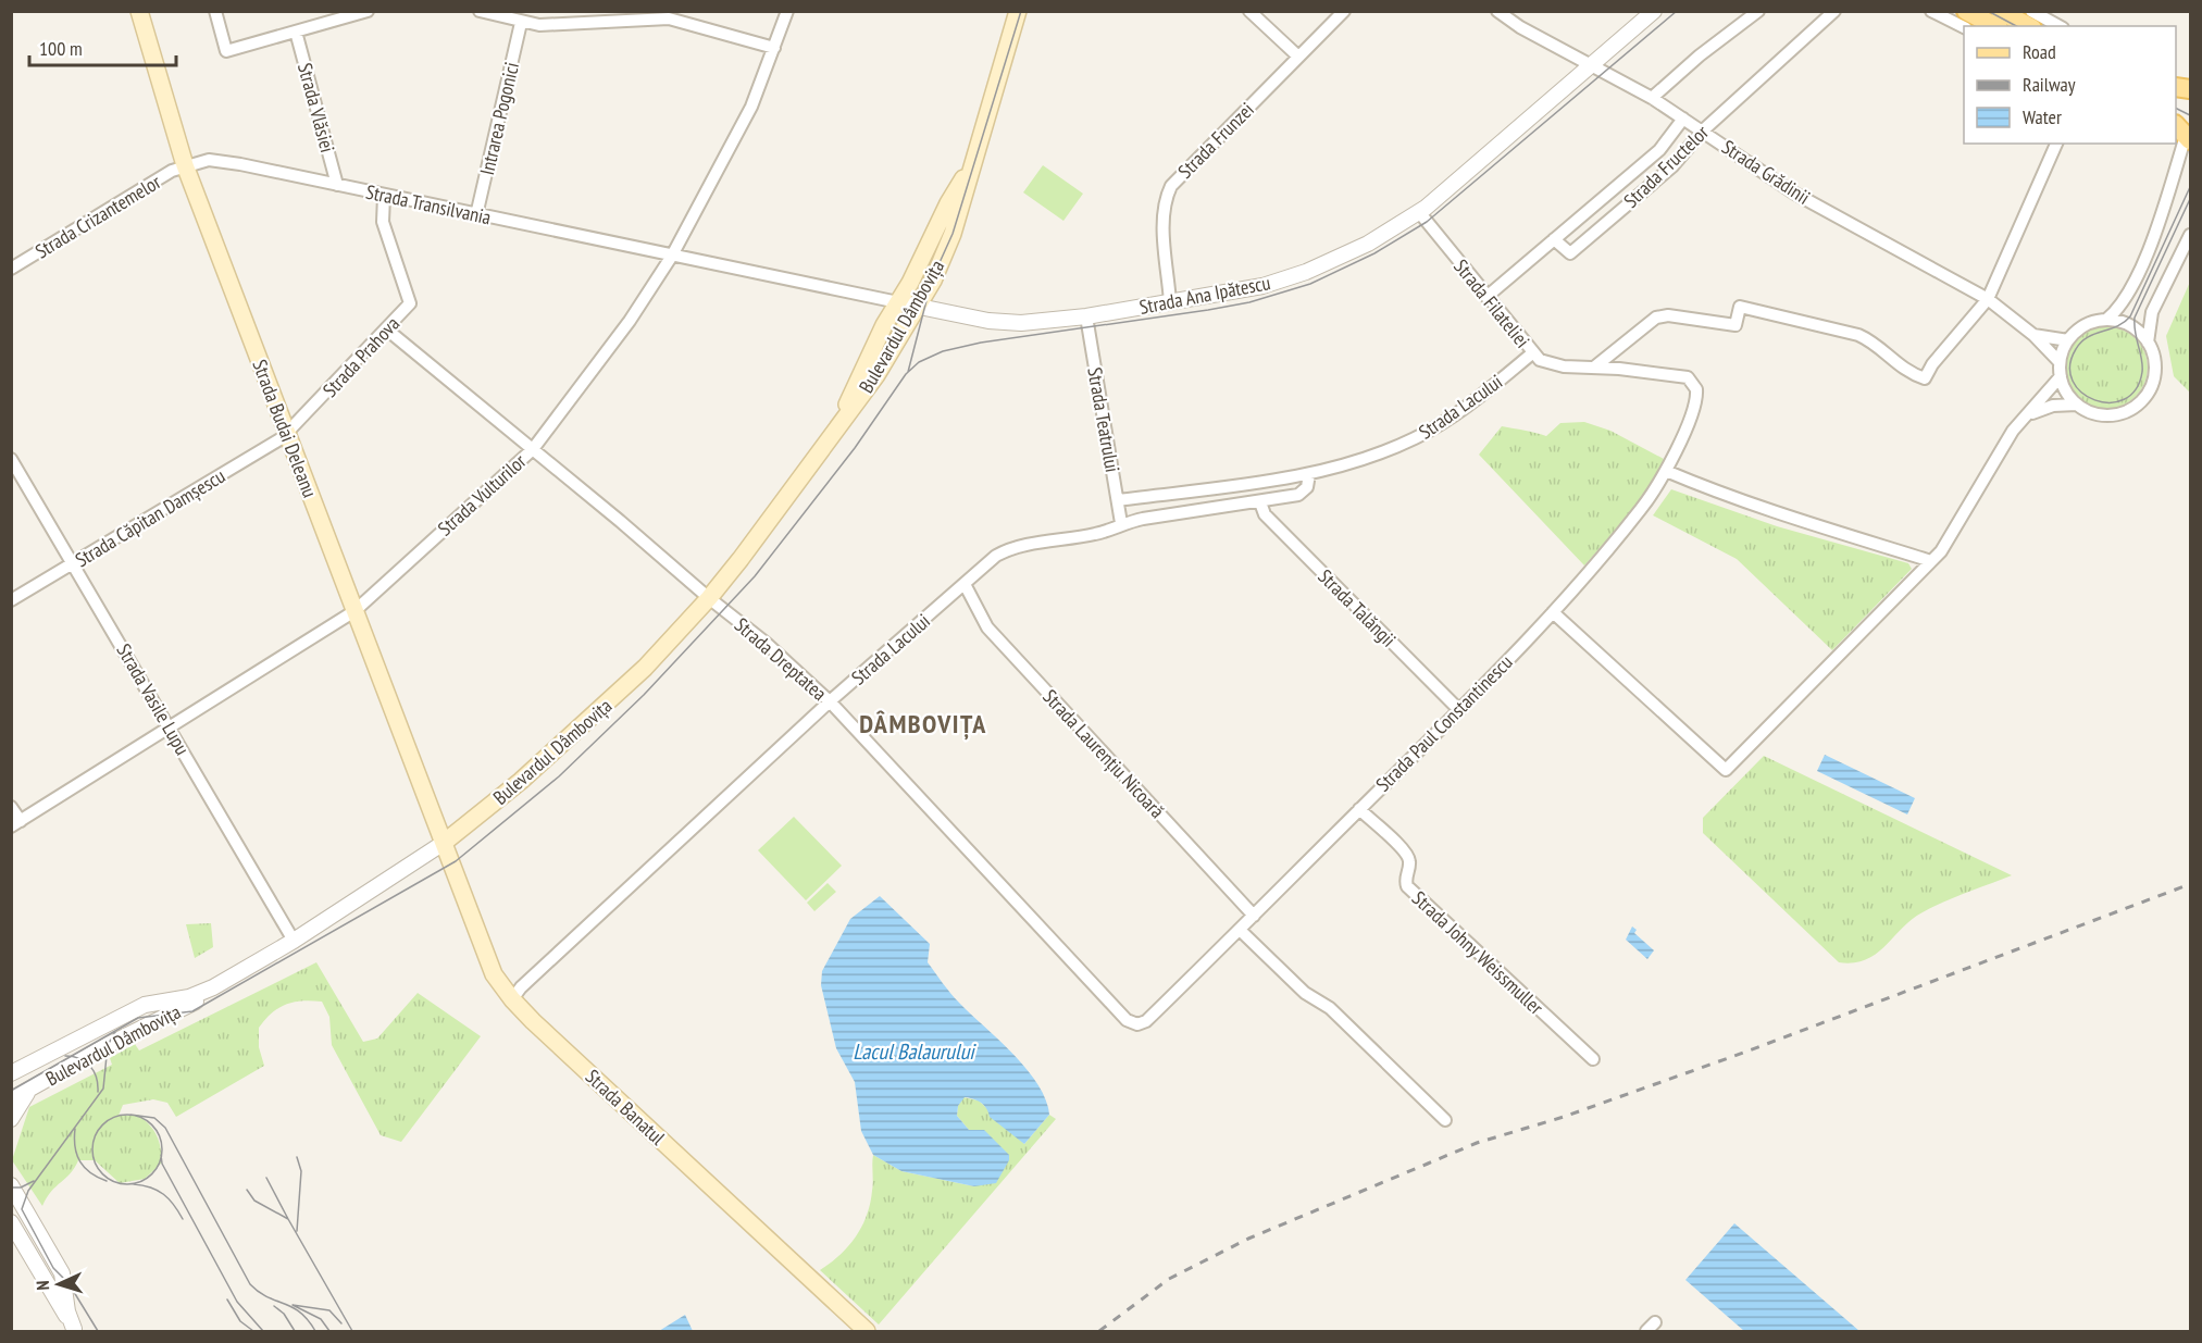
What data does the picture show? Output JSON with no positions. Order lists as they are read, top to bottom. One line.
{"streets":{"main road":["Bulevardul Dâmbovița","Strada Budai Deleanu","Strada Banatul"],"street":["Strada Vlăsiei","Intrarea Pogonici","Strada Frunzei","Strada Fructelor","Strada Grădinii","Strada Transilvania","Strada Crizantemelor","Strada Ana Ipătescu","Strada Filateliei","Strada Prahova","Strada Lacului","Strada Teatrului","Strada Vulturilor","Strada Căpitan Damșescu","Strada Talăngii","Strada Dreptatea","Strada Vasile Lupu","Strada Paul Constantinescu","Strada Laurențiu Nicoară","Strada Johny Weissmuller"]},"crossings":[["Strada Vlăsiei","Strada Transilvania"],["Intrarea Pogonici","Strada Transilvania"],["Strada Frunzei","Strada Ana Ipătescu"],["Strada Fructelor","Strada Grădinii"],["Strada Fructelor","Strada Filateliei"],["Strada Grădinii","Strada Ana Ipătescu"],["Strada Transilvania","Strada Crizantemelor"],["Strada Transilvania","Strada Ana Ipătescu"],["Strada Transilvania","Strada Prahova"],["Strada Transilvania","Strada Budai Deleanu"],["Strada Transilvania","Strada Vulturilor"],["Strada Crizantemelor","Strada Budai Deleanu"],["Strada Ana Ipătescu","Strada Filateliei"],["Strada Ana Ipătescu","Bulevardul Dâmbovița"],["Strada Ana Ipătescu","Strada Teatrului"],["Strada Ana Ipătescu","Strada Vulturilor"],["Strada Filateliei","Strada Lacului"],["Strada Filateliei","Strada Paul Constantinescu"],["Bulevardul Dâmbovița","Strada Budai Deleanu"],["Bulevardul Dâmbovița","Strada Dreptatea"],["Bulevardul Dâmbovița","Strada Vasile Lupu"],["Bulevardul Dâmbovița","Strada Banatul"],["Strada Prahova","Strada Budai Deleanu"],["Strada Prahova","Strada Căpitan Damșescu"],["Strada Prahova","Strada Dreptatea"],["Strada Lacului","Strada Teatrului"],["Strada Lacului","Strada Talăngii"],["Strada Lacului","Strada Dreptatea"],["Strada Lacului","Strada Laurențiu Nicoară"],["Strada Lacului","Strada Banatul"],["Strada Budai Deleanu","Strada Vulturilor"],["Strada Budai Deleanu","Strada Căpitan Damșescu"],["Strada Budai Deleanu","Strada Banatul"],["Strada Vulturilor","Strada Dreptatea"],["Strada Vulturilor","Strada Vasile Lupu"],["Strada Căpitan Damșescu","Strada Vasile Lupu"],["Strada Talăngii","Strada Paul Constantinescu"],["Strada Dreptatea","Strada Paul Constantinescu"],["Strada Paul Constantinescu","Strada Laurențiu Nicoară"],["Strada Paul Constantinescu","Strada Johny Weissmuller"]],"districts":["DÂMBOVIȚA"],"water":["Lacul Balaurului"],"legend":["Road","Railway","Water"],"scale_bar":"100 m","north":"left"}
